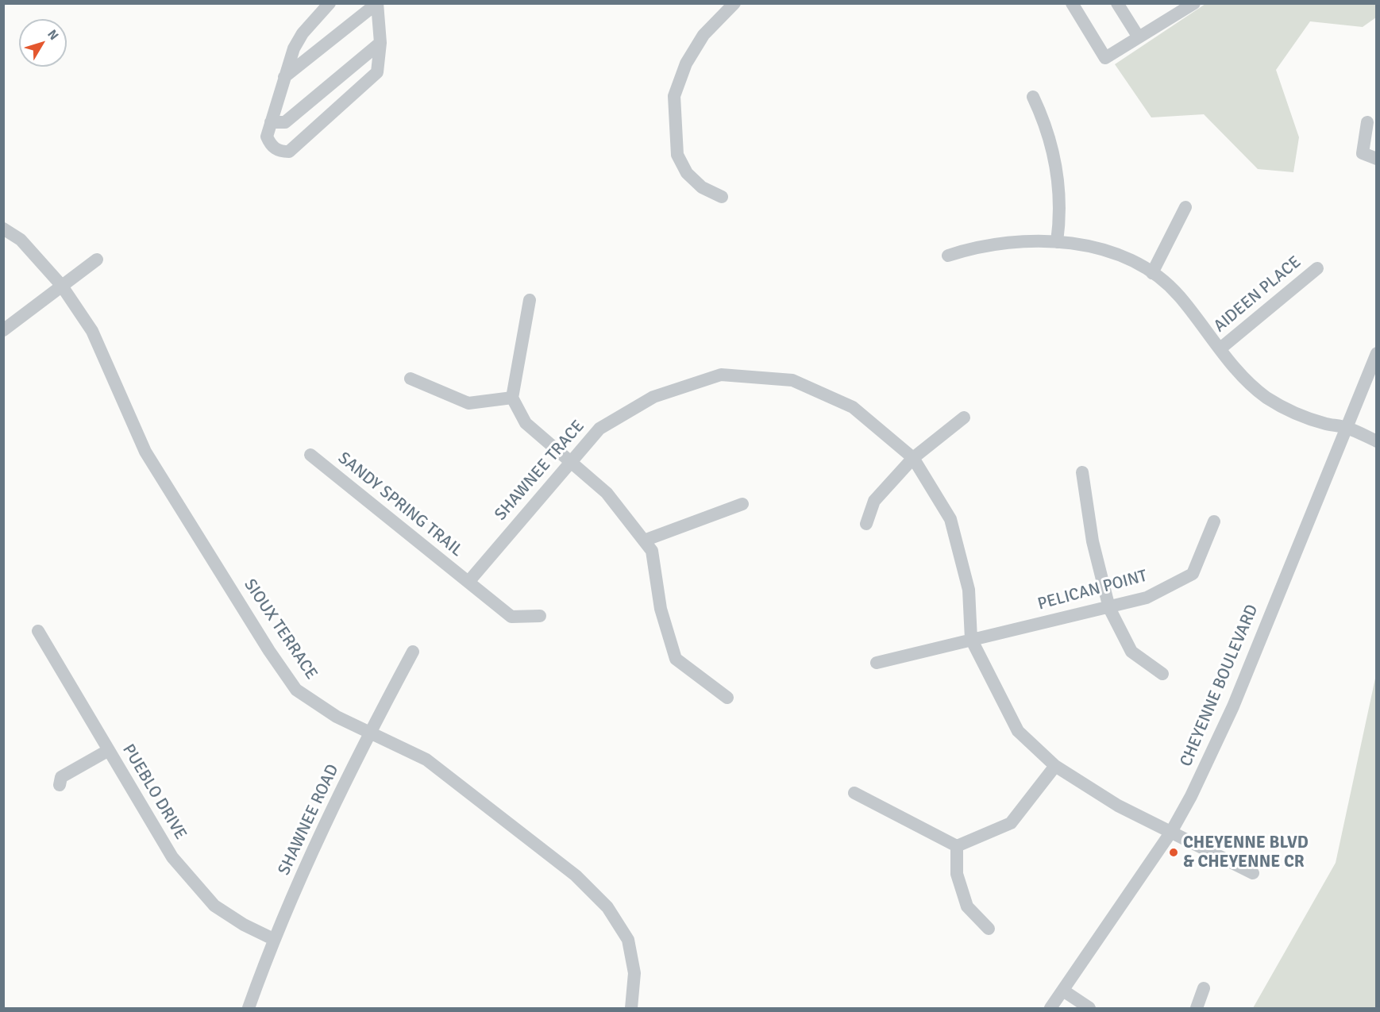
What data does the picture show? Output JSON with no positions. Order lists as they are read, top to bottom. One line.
{"streets":{"street":["AIDEEN PLACE","SHAWNEE TRACE","SANDY SPRING TRAIL","PELICAN POINT","SIOUX TERRACE","CHEYENNE BOULEVARD","PUEBLO DRIVE","SHAWNEE ROAD"]},"crossings":[["SHAWNEE TRACE","SANDY SPRING TRAIL"],["SHAWNEE TRACE","PELICAN POINT"],["SHAWNEE TRACE","CHEYENNE BOULEVARD"],["SIOUX TERRACE","SHAWNEE ROAD"],["PUEBLO DRIVE","SHAWNEE ROAD"]],"places":["CHEYENNE BLVD & CHEYENNE CR"],"north":"top right"}
